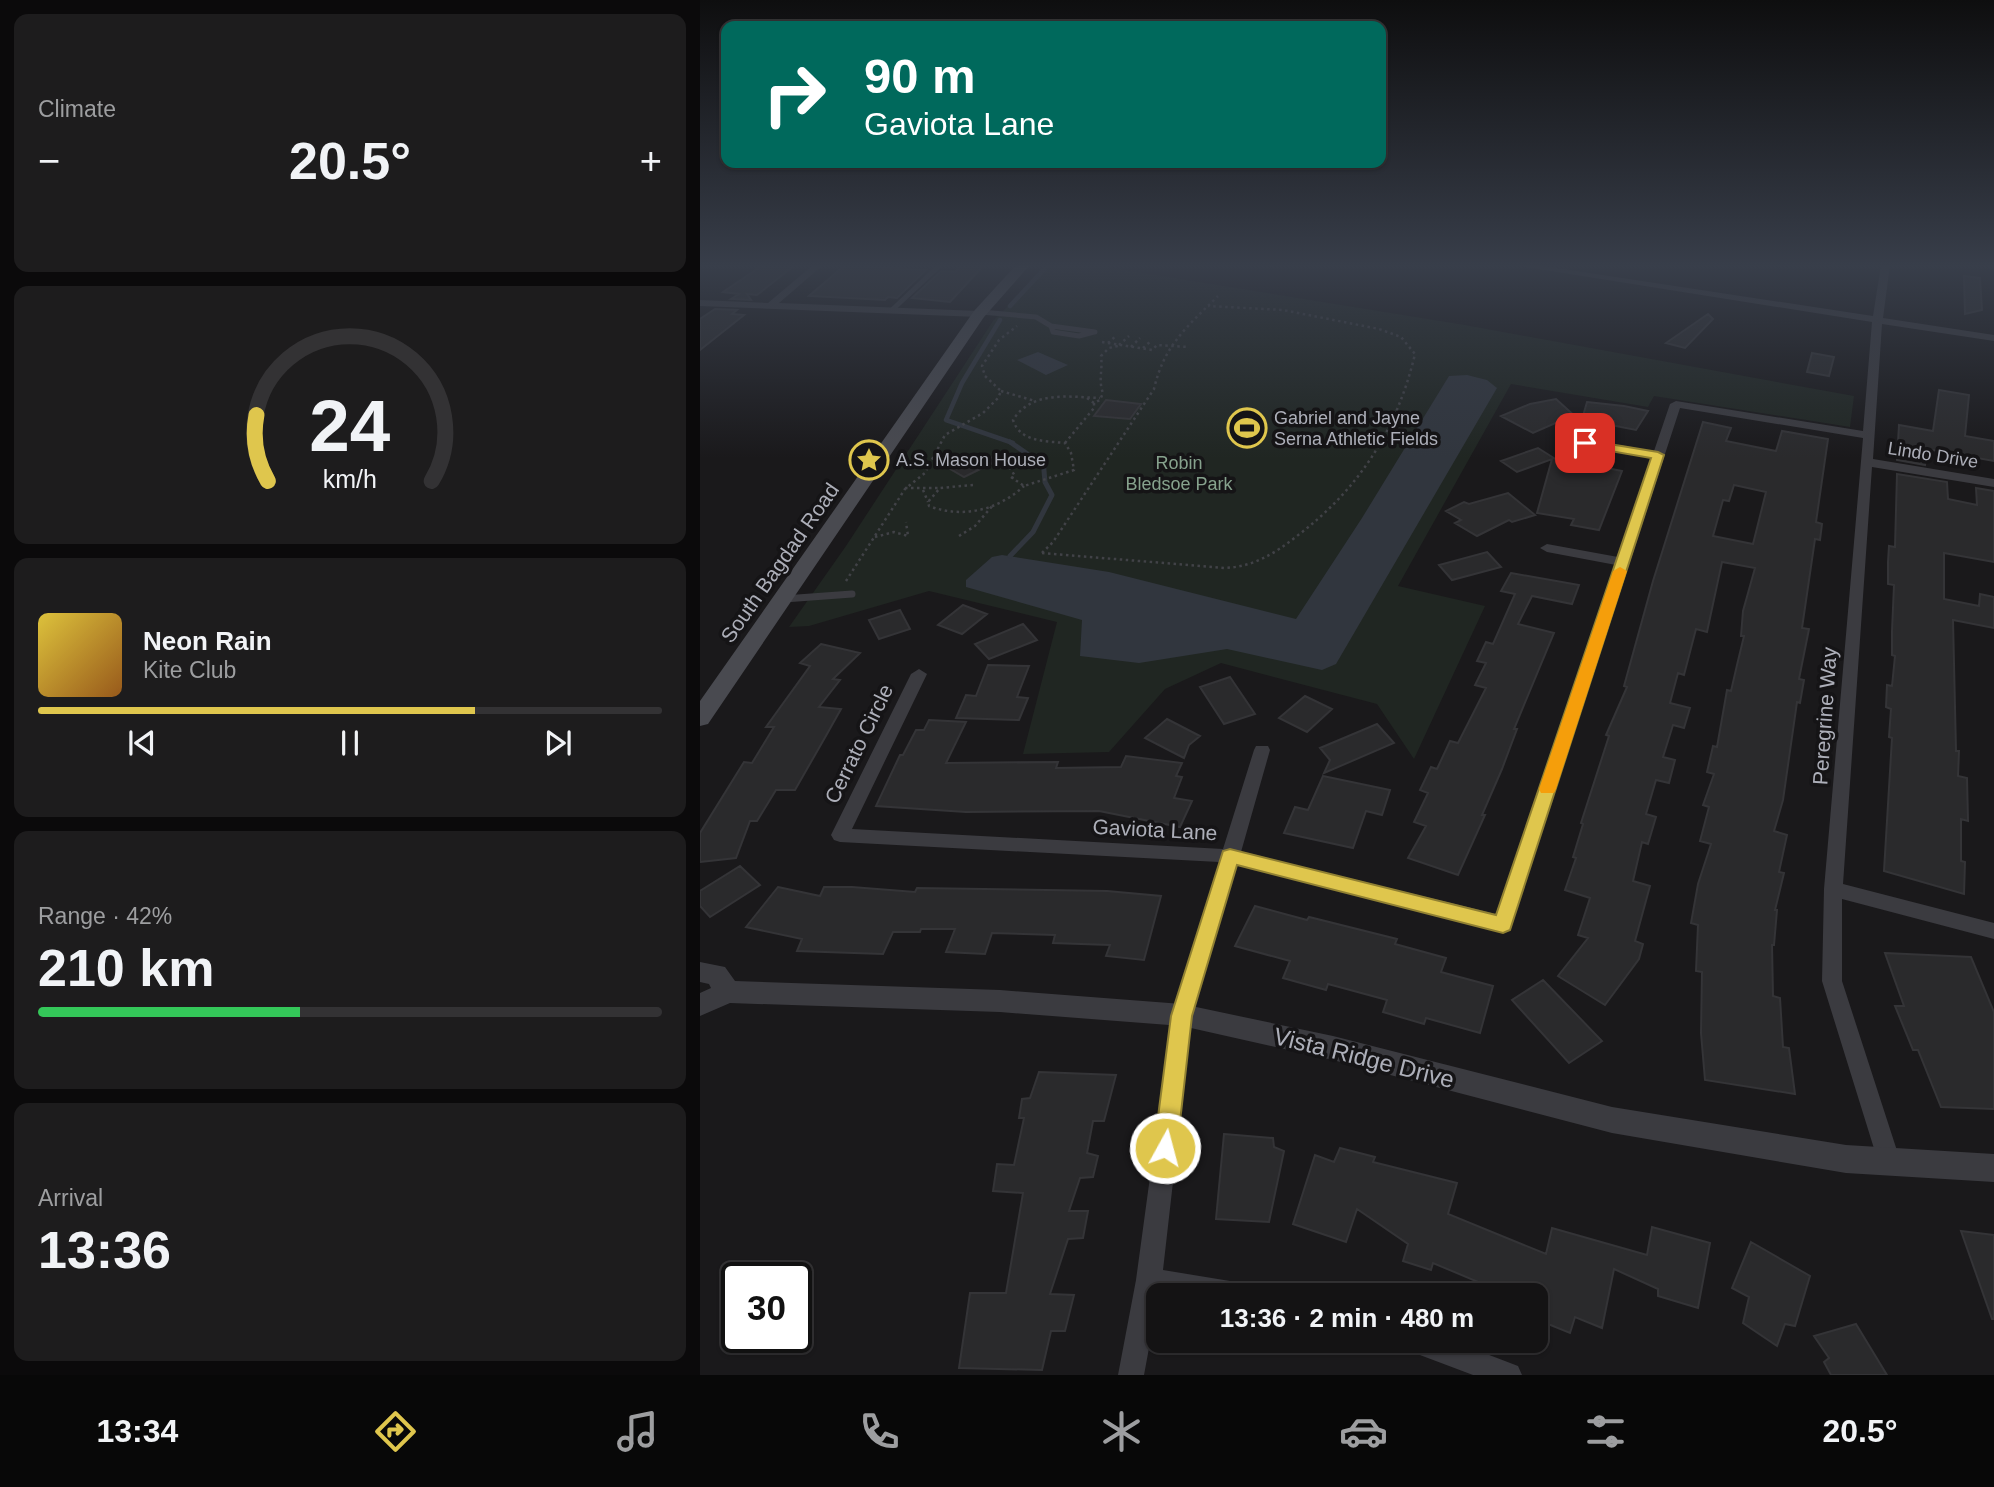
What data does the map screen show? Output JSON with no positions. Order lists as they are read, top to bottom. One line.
{"streets":{"main road":["South Bagdad Road"],"street":["Lindo Drive","Peregrine Way","Cerrato Circle","Gaviota Lane","Vista Ridge Drive"]},"crossings":[["Lindo Drive","Peregrine Way"],["Peregrine Way","Vista Ridge Drive"],["Cerrato Circle","Gaviota Lane"]],"parks":["Robin Bledsoe Park"],"places":{"sports":["Gabriel and Jayne Serna Athletic Fields"],"place":["A.S. Mason House"]},"page":{"tile":["Climate",["Range · 42%","210 km"],["Arrival","13:36"]],"turn":["90 m","Gaviota Lane"],"heat":["−","20.5°","+"],"song":["Neon Rain","Kite Club"],"limit":"30","trip":"13:36 · 2 min · 480 m","tabs":["13:34","20.5°"],"gauge":["24","km/h"]}}
